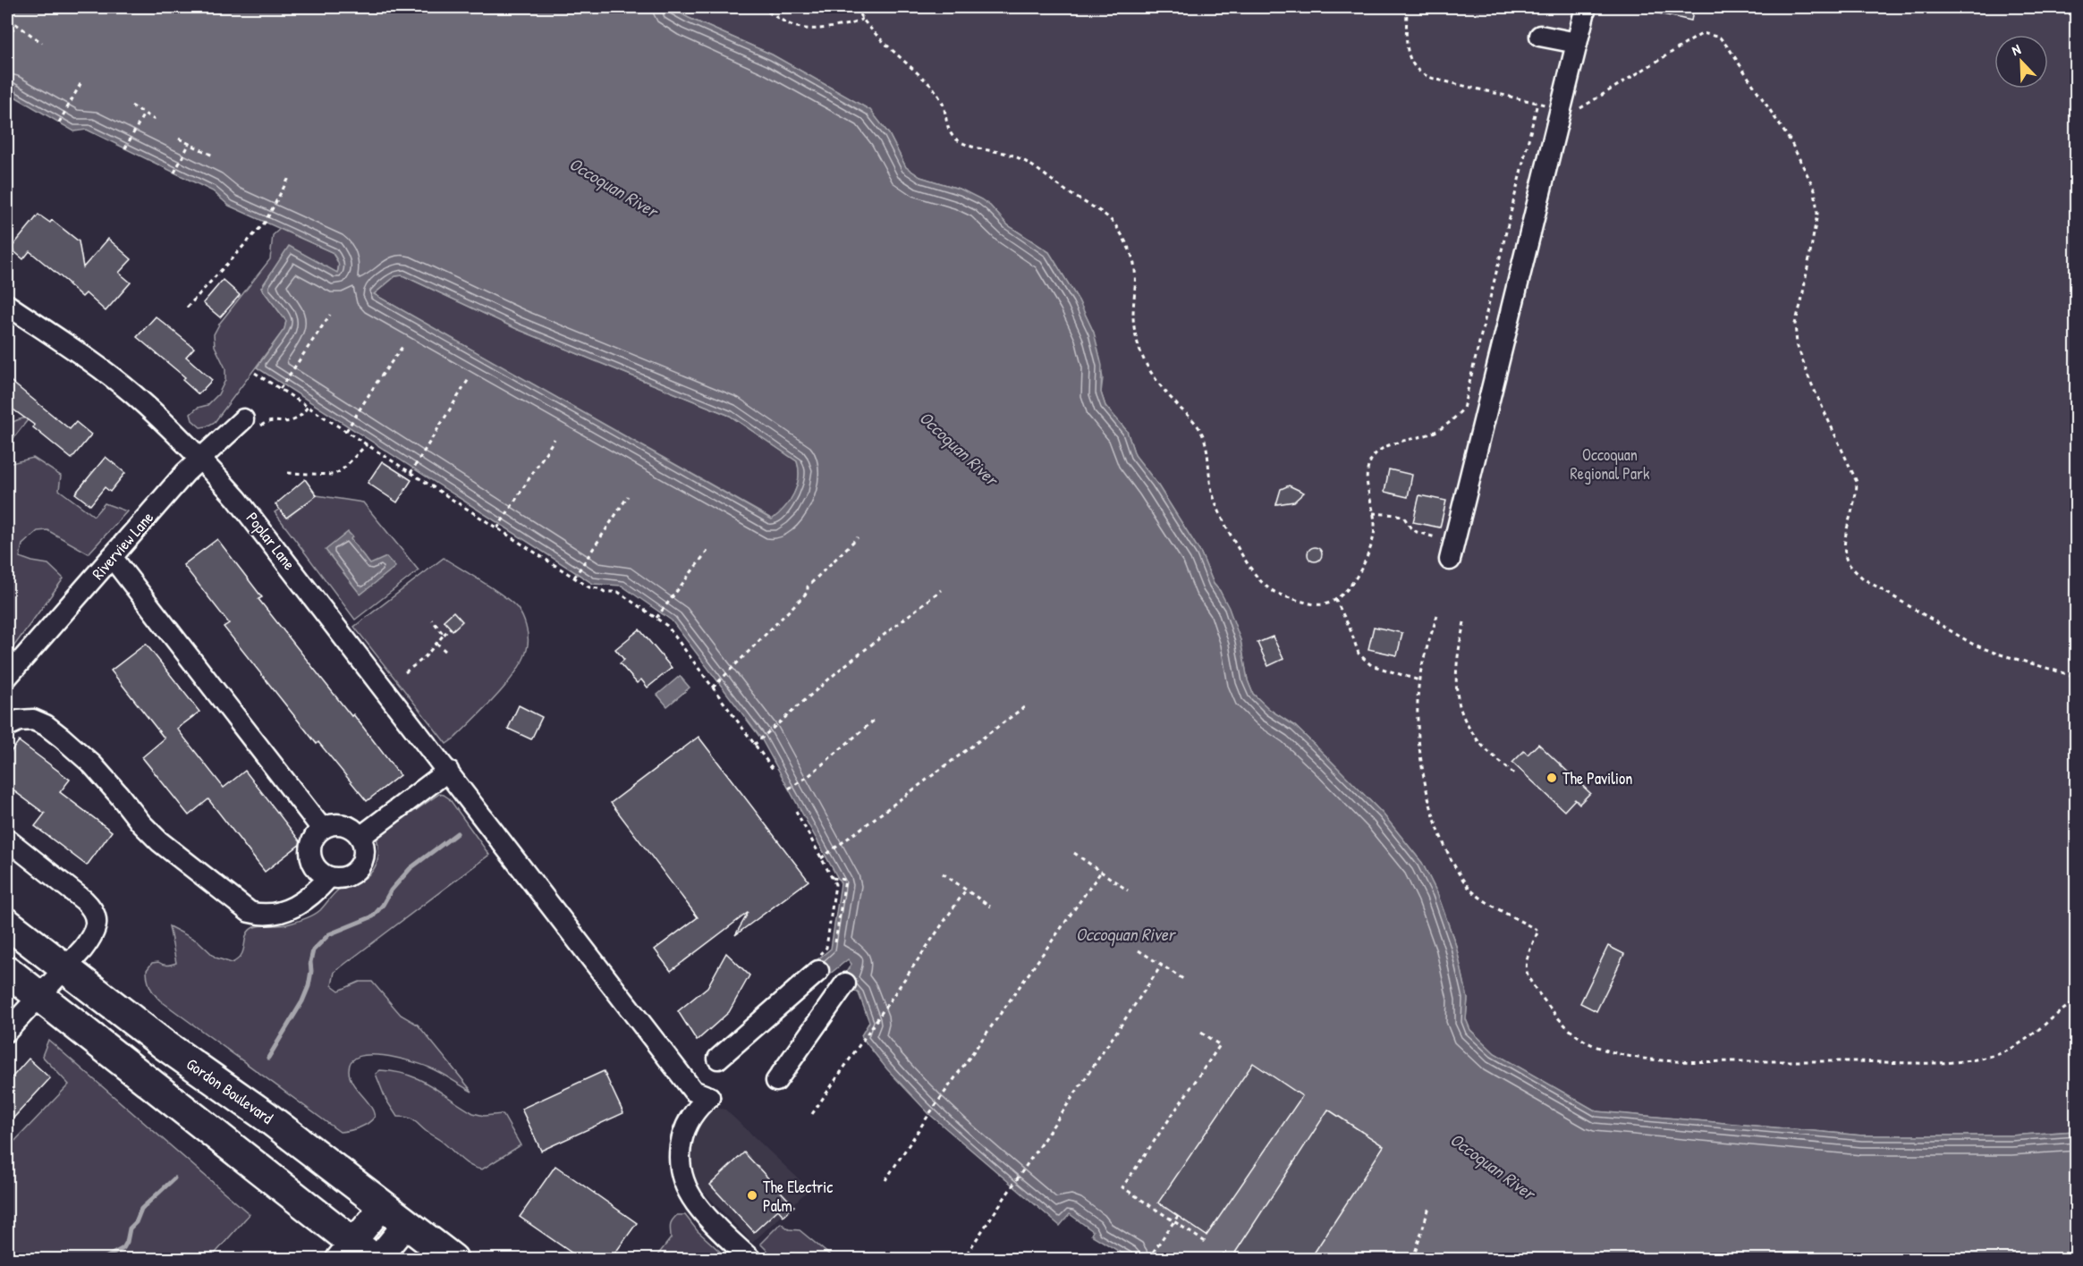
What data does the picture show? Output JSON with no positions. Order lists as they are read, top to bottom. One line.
{"streets":{"highway":["Gordon Boulevard"],"street":["Poplar Lane","Riverview Lane"]},"crossings":[["Poplar Lane","Riverview Lane"]],"water":["Occoquan River"],"parks":["Occoquan Regional Park"],"places":["The Pavilion","The Electric Palm"],"north":"top left"}
